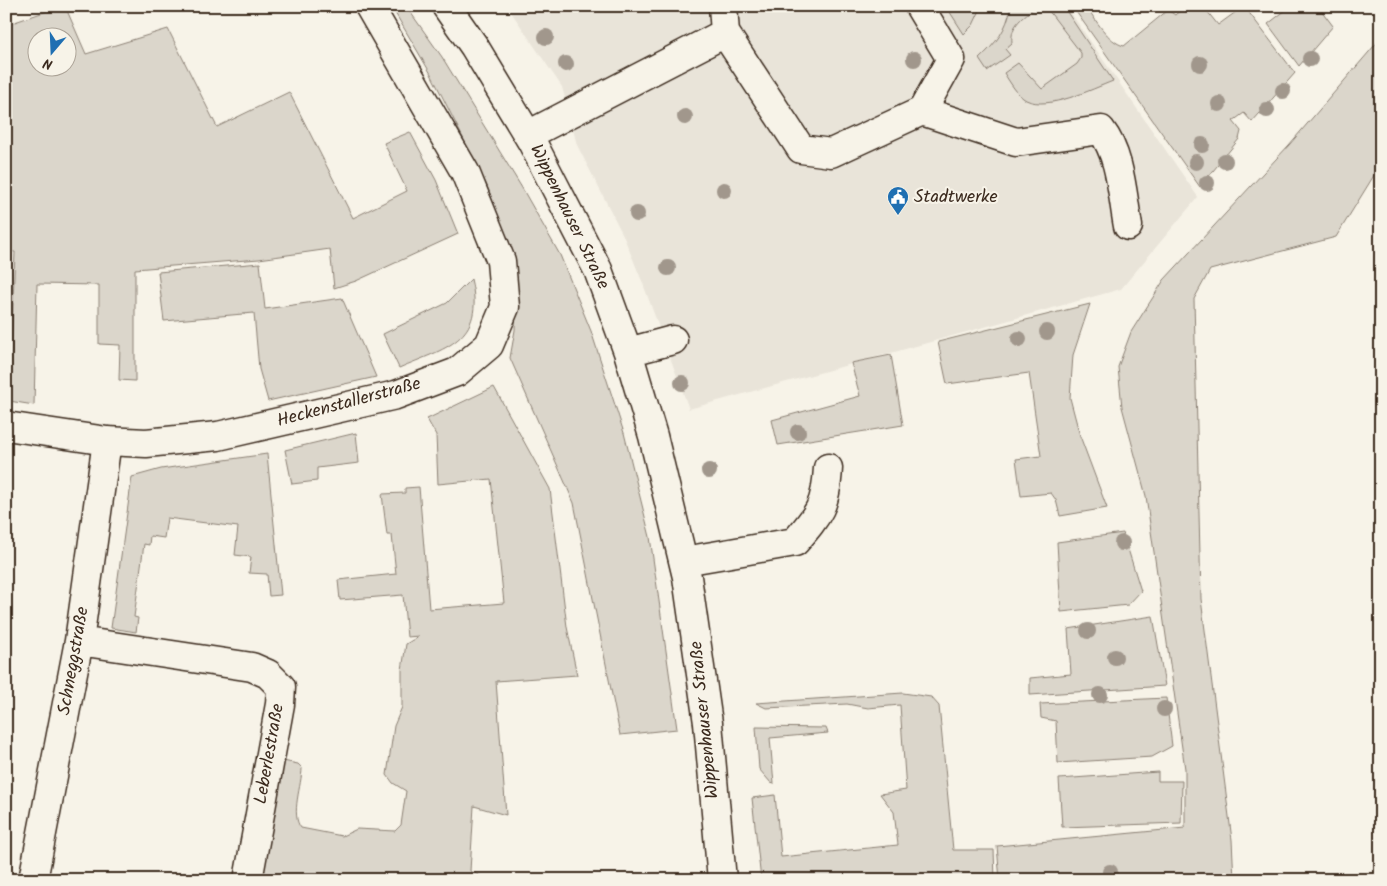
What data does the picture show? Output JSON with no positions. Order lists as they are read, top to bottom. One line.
{"streets":{"street":["Wippenhauser Straße","Heckenstallerstraße","Schneggstraße","Leberlestraße"]},"crossings":[["Heckenstallerstraße","Schneggstraße"],["Schneggstraße","Leberlestraße"]],"places":{"public building":["Stadtwerke"]},"north":"bottom"}
